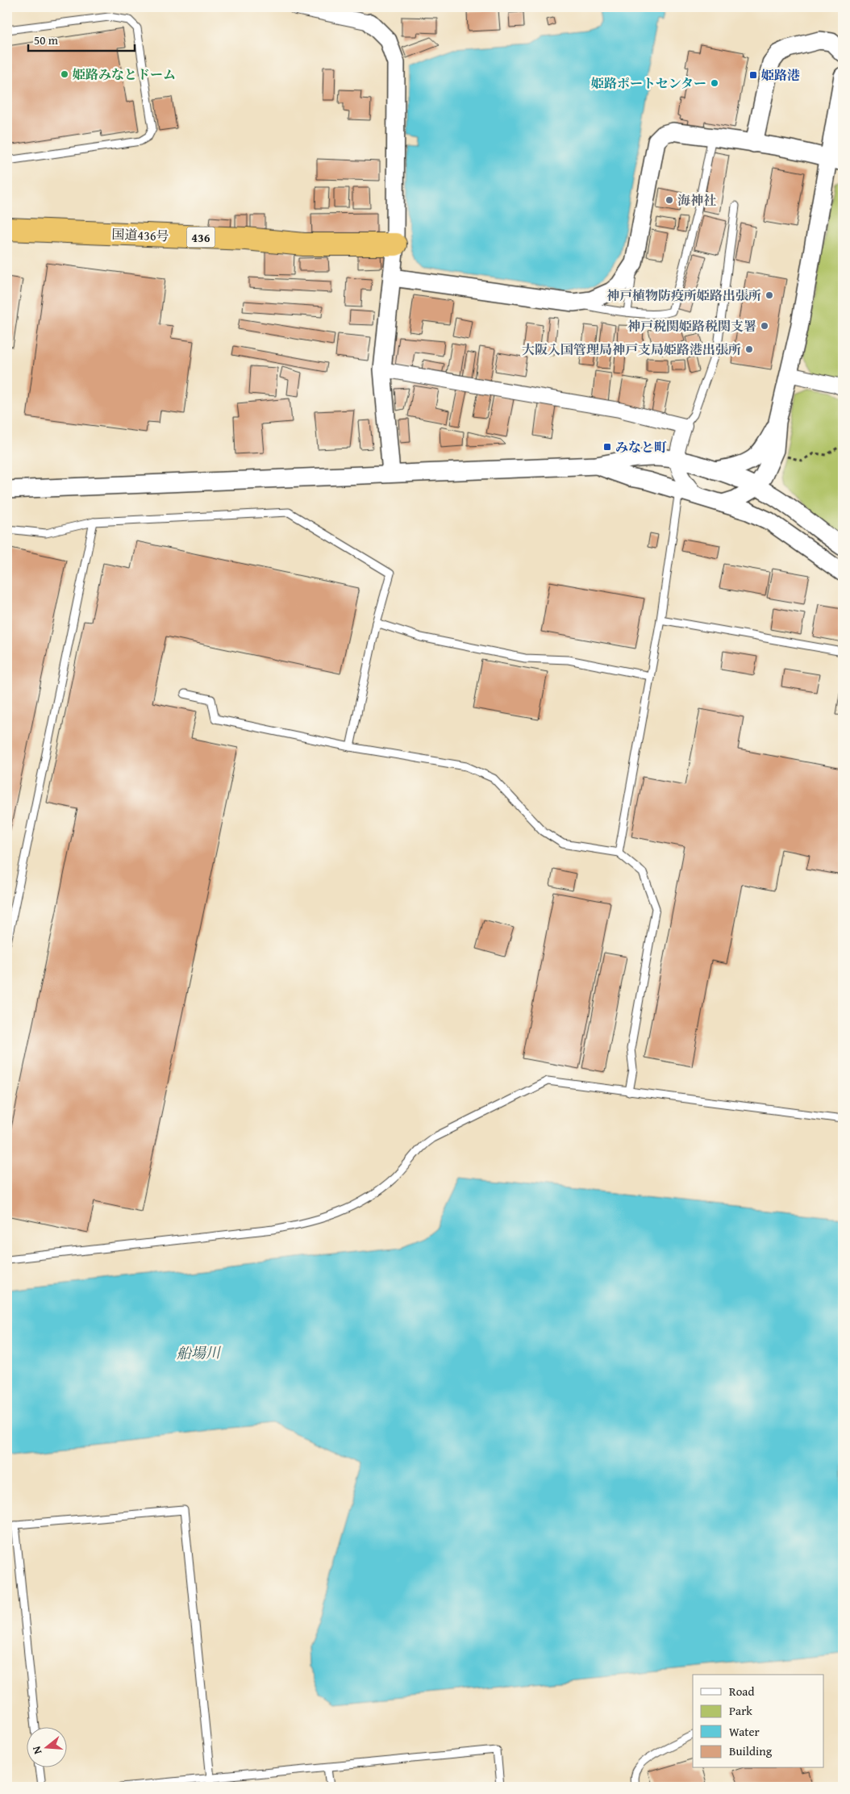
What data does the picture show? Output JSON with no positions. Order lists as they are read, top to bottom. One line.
{"streets":{"highway":["国道436号","436"]},"water":["船場川"],"places":{"other":["姫路みなとドーム","姫路ポートセンター","海神社","神戸植物防疫所姫路出張所","神戸税関姫路税関支署","大阪入国管理局神戸支局姫路港出張所"],"transit":["姫路港","みなと町"]},"legend":["Road","Park","Water","Building"],"scale_bar":"50 m","north":"left"}
